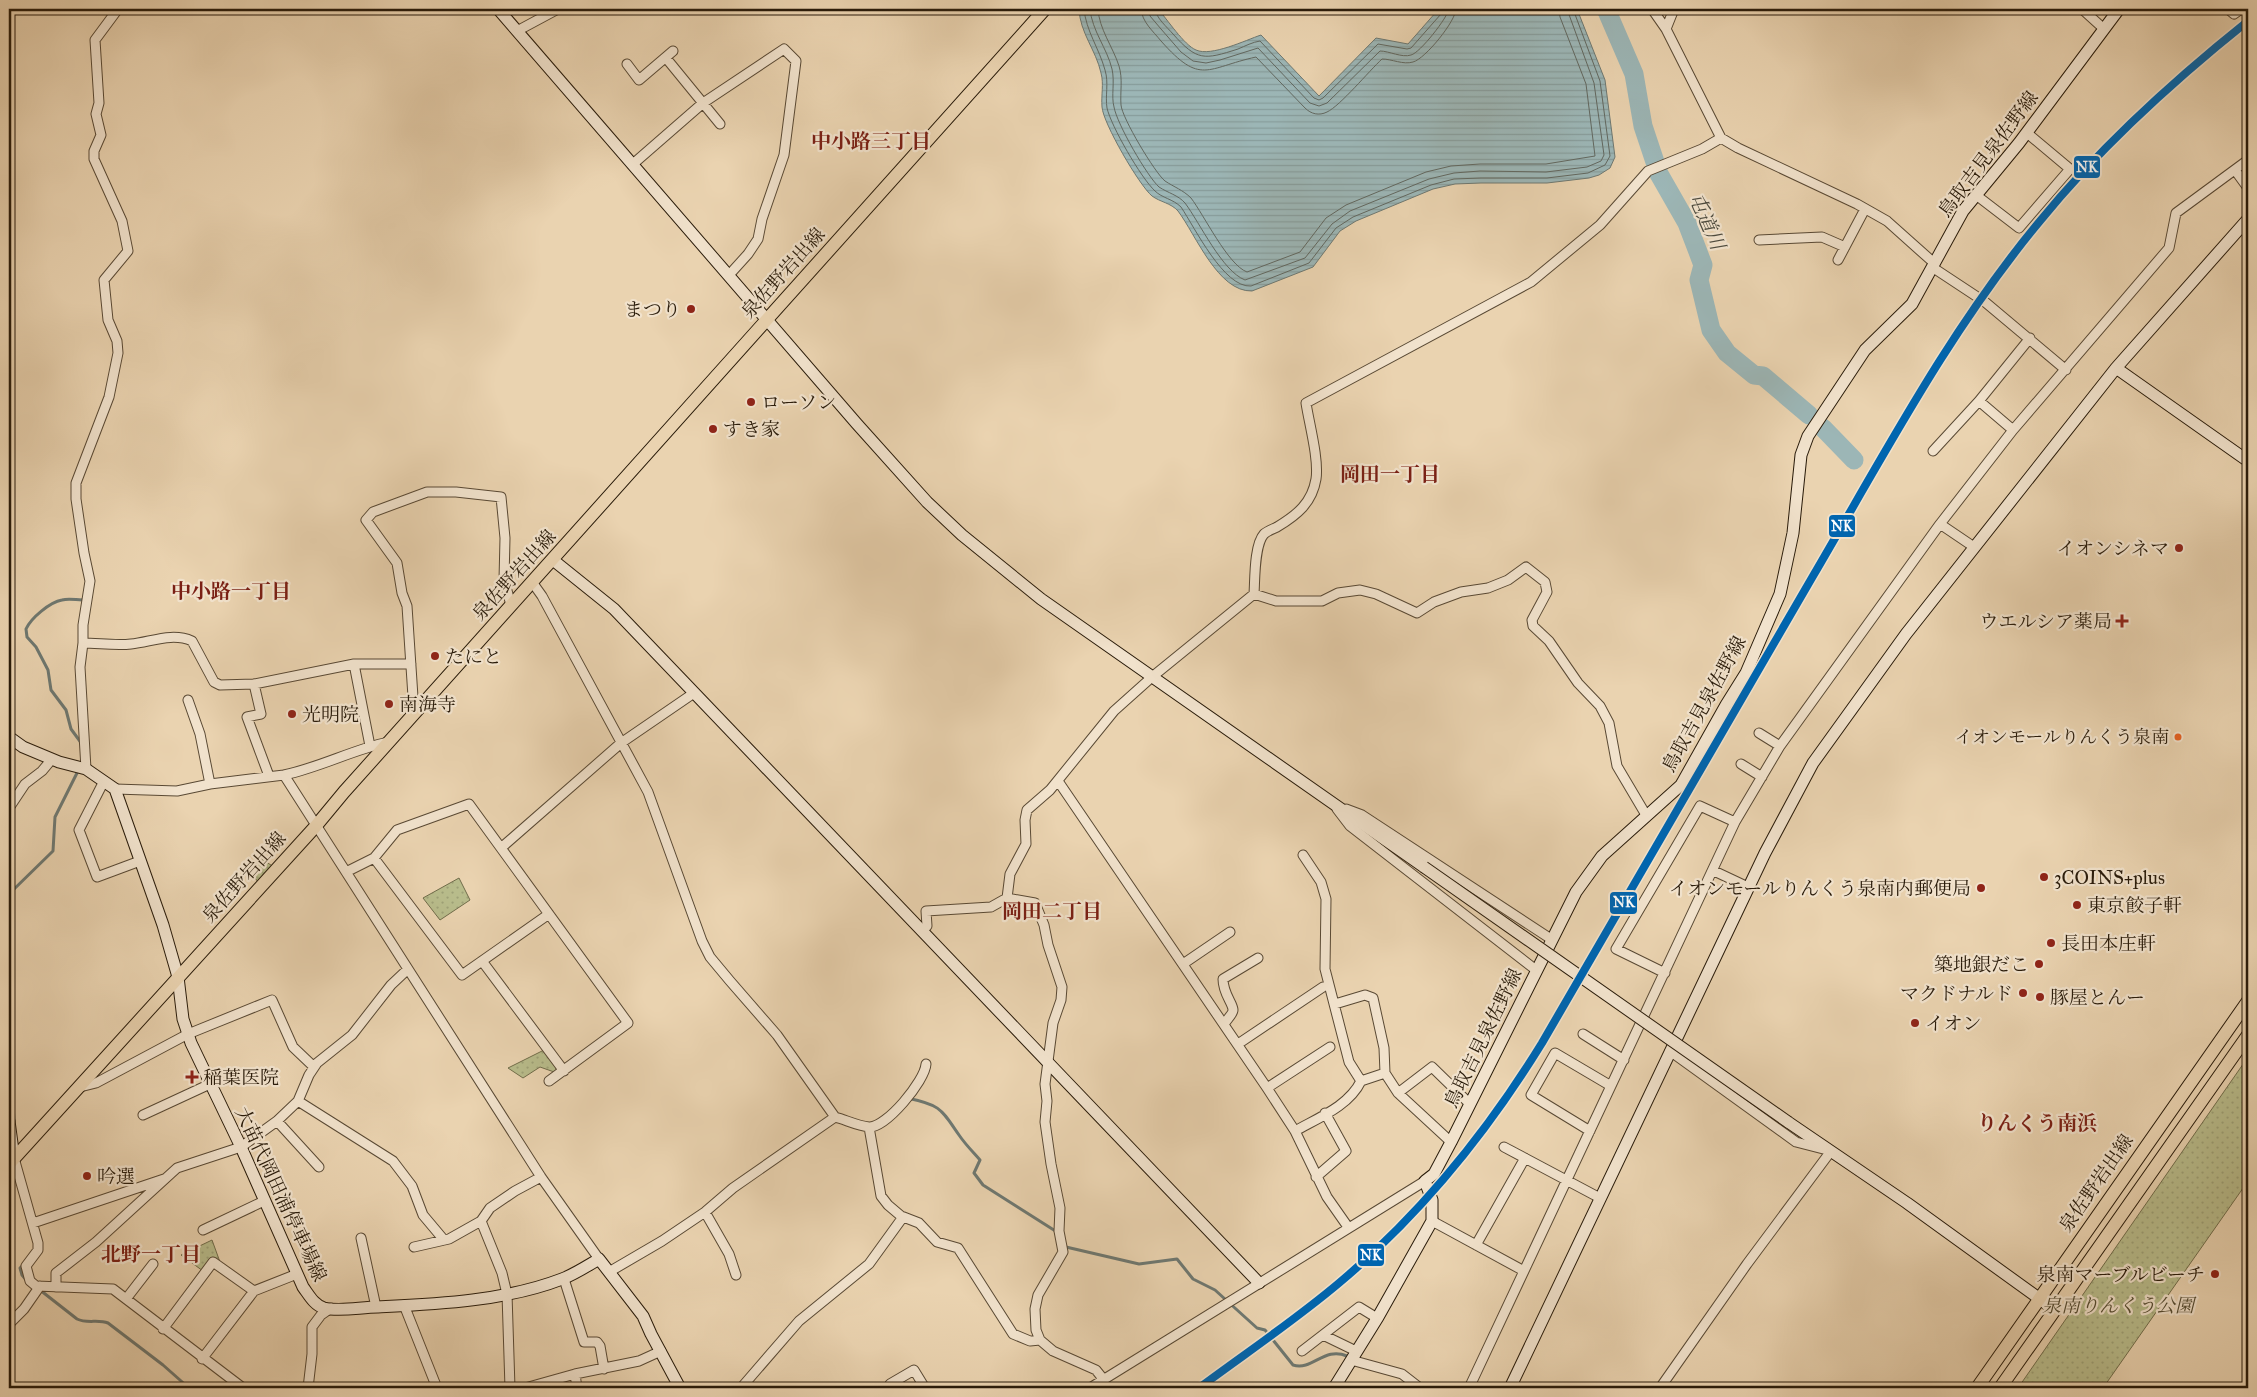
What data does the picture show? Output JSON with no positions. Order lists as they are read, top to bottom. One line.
{"streets":{"main road":["泉佐野岩出線"],"street":["鳥取吉見泉佐野線","大苗代岡田浦停車場線"]},"crossings":[["泉佐野岩出線","大苗代岡田浦停車場線"]],"districts":["中小路三丁目","岡田一丁目","中小路一丁目","岡田二丁目","りんくう南浜","北野一丁目"],"water":["屯道川"],"parks":["泉南りんくう公園"],"places":{"other":["まつり","ローソン","すき家","イオンシネマ","たにと","南海寺","光明院","イオンモールりんくう泉南","3COINS+plus","イオンモールりんくう泉南内郵便局","東京餃子軒","長田本庄軒","築地銀だこ","マクドナルド","豚屋とんー","イオン","吟選","泉南マーブルビーチ"],"health":["ウエルシア薬局","稲葉医院"]},"lines":["transit line NK"]}
